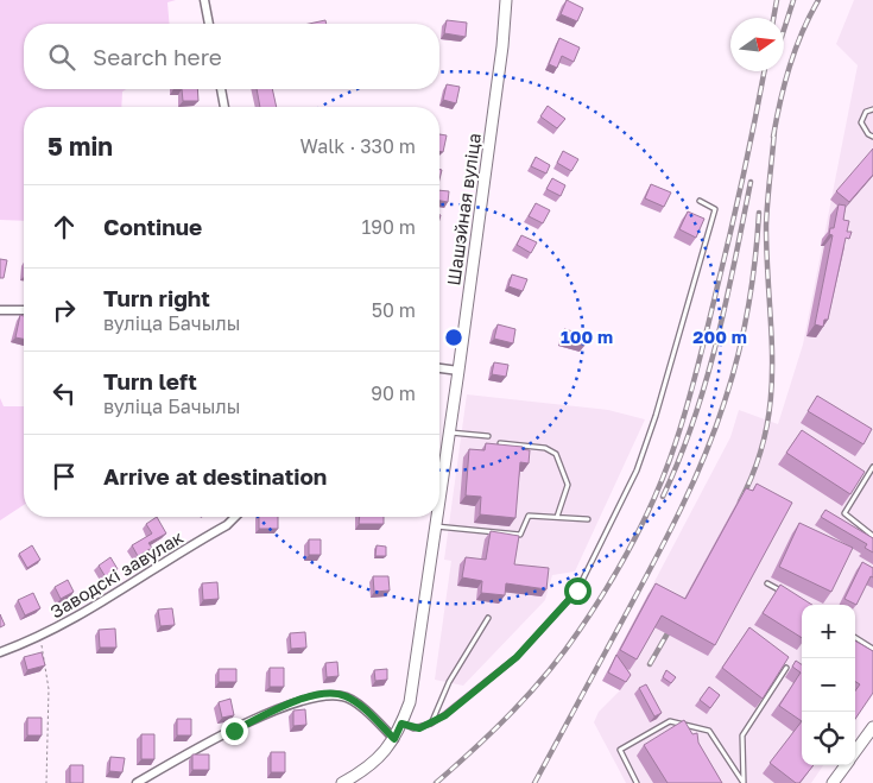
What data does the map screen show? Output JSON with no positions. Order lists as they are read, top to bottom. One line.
{"streets":{"main road":["Шашэйная вуліца"],"street":["Заводскі завулак"]},"north":"right","page":{"search":"Search here","heading":["5 min","Walk · 330 m"],"list":[["Continue","190 m"],["Turn right","вуліца Бачылы","50 m"],["Turn left","вуліца Бачылы","90 m"],"Arrive at destination"],"map_buttons":["+","−"]},"rings":["100 m","200 m"]}
